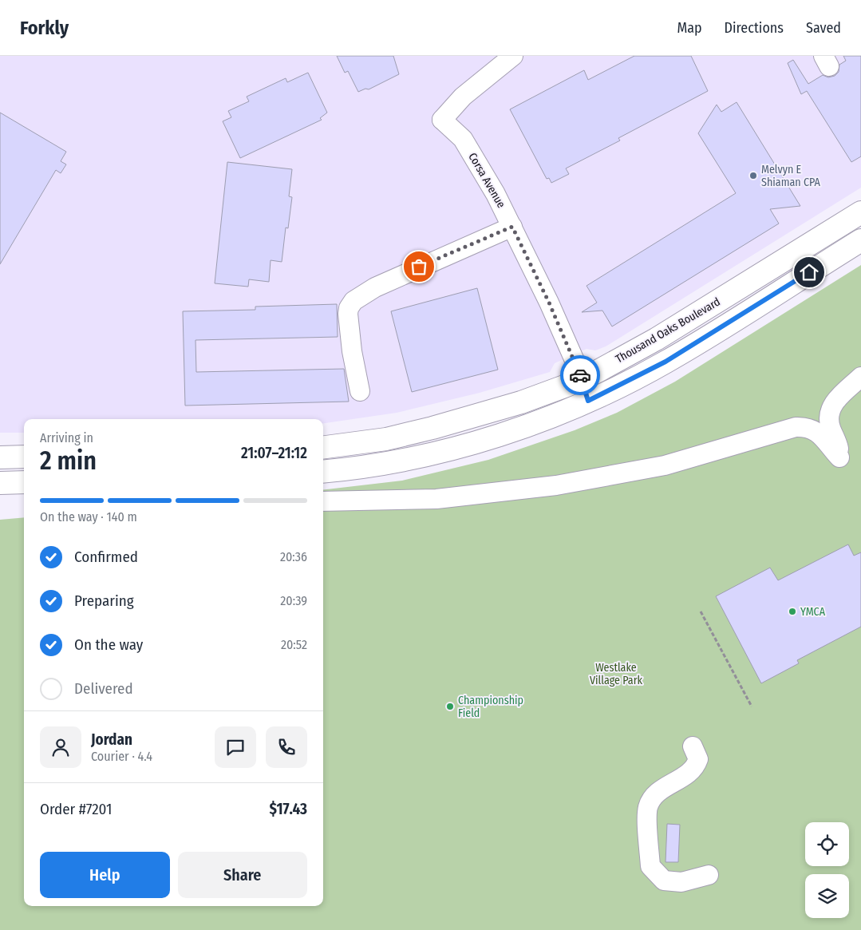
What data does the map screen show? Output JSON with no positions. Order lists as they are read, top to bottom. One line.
{"streets":{"main road":["Thousand Oaks Boulevard"],"street":["Corsa Avenue"]},"crossings":[["Corsa Avenue","Thousand Oaks Boulevard"]],"parks":["Westlake Village Park"],"places":["Melvyn E Shiaman CPA","YMCA","Championship Field"],"page":{"header":"Forkly","nav":["Map","Directions","Saved"],"heading":["2 min","Arriving in","21:07–21:12"],"panel":["Jordan","Courier · 4.4","Order #7201","$17.43"],"bar":"On the way · 140 m","list":[["Confirmed","20:36"],["Preparing","20:39"],["On the way","20:52"],"Delivered"],"buttons":["Help","Share"]}}
